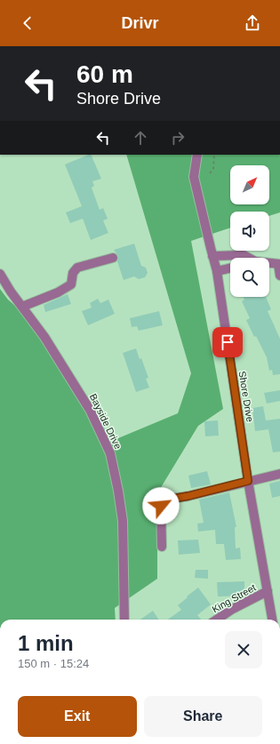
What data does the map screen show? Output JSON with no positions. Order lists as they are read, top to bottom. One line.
{"streets":{"street":["Shore Drive","Bayside Drive","King Street"]},"crossings":[["Shore Drive","King Street"]],"north":"top right","page":{"header":"Drivr","turn":["60 m","Shore Drive"],"heading":["1 min","150 m · 15:24"],"buttons":["Exit","Share"]}}
